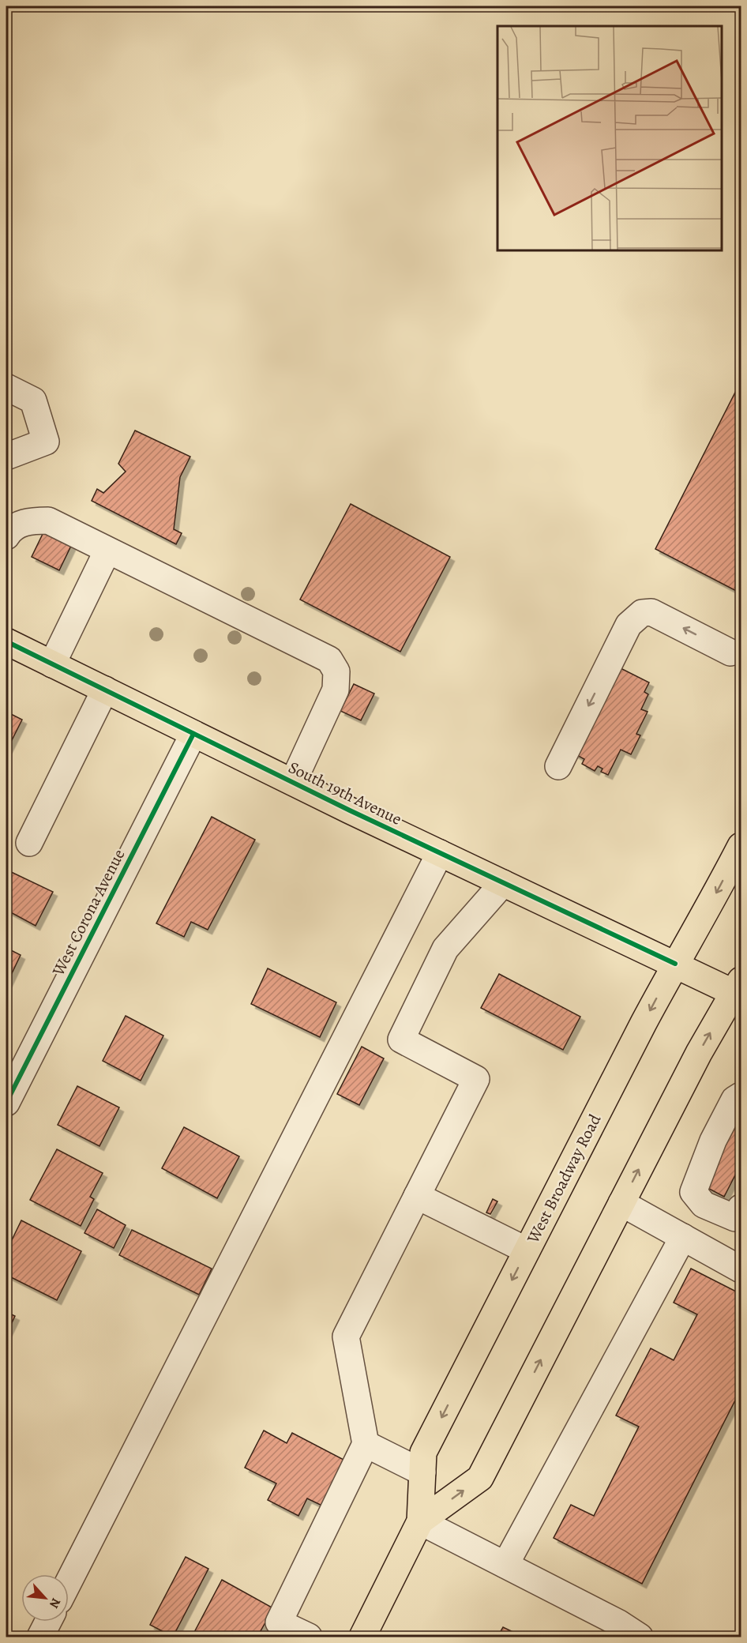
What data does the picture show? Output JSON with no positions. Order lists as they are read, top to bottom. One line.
{"streets":{"main road":["South 19th Avenue","West Broadway Road"],"street":["West Corona Avenue"]},"crossings":[["South 19th Avenue","West Corona Avenue"],["South 19th Avenue","West Broadway Road"]],"north":"bottom right"}
